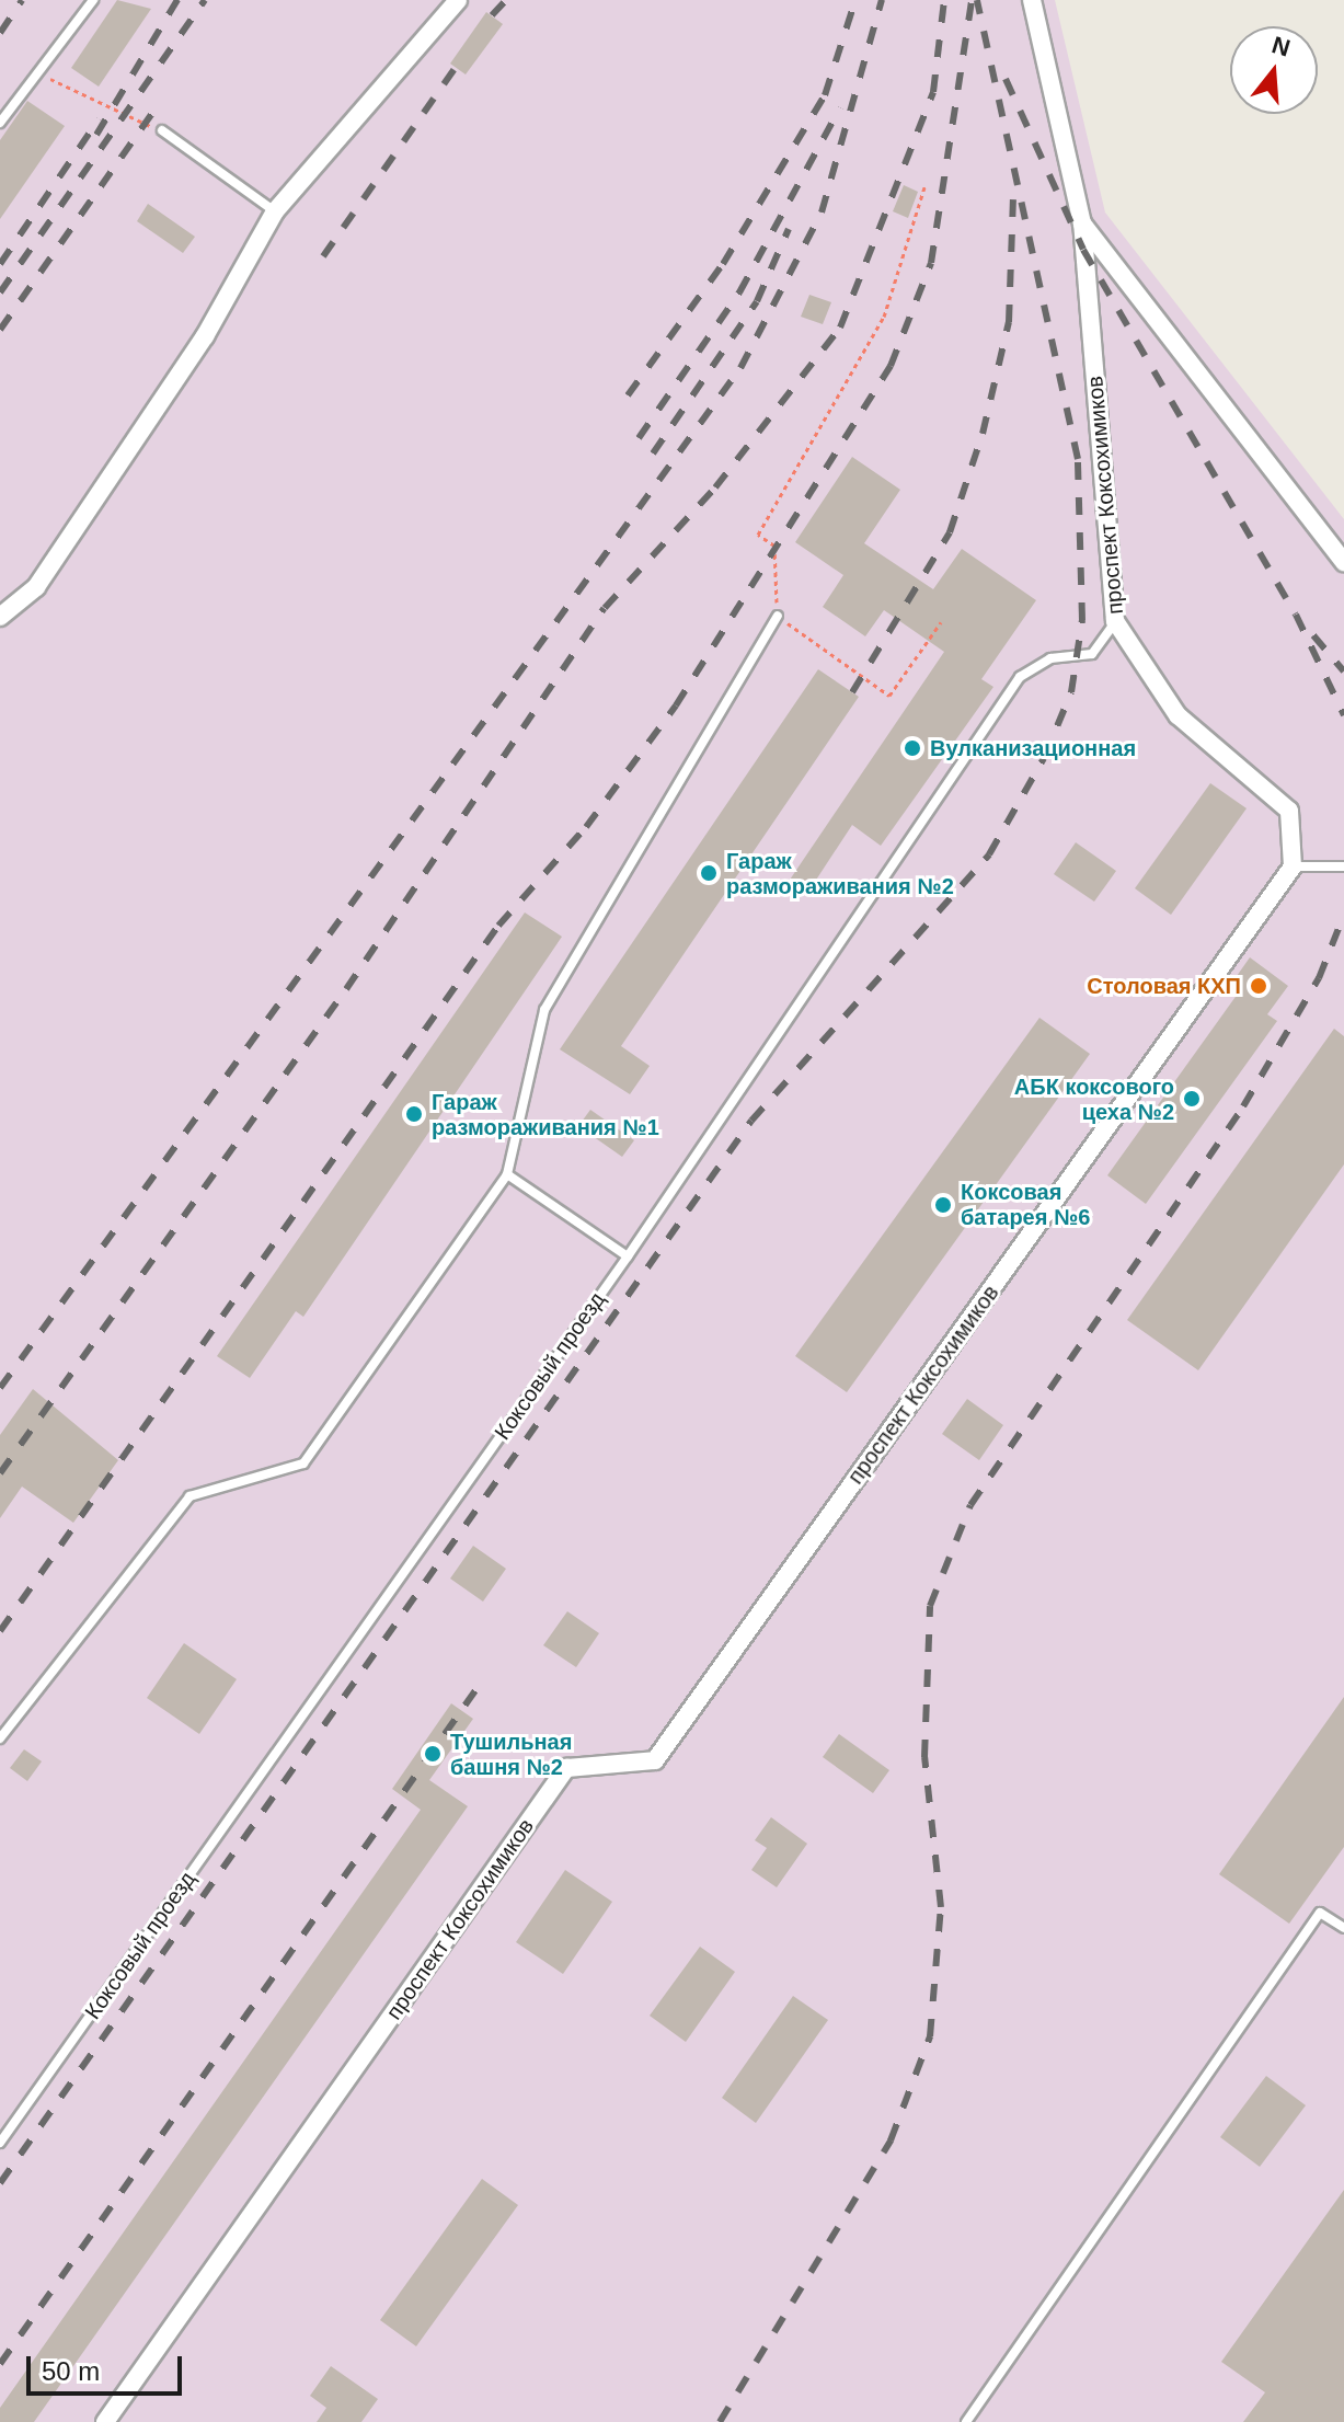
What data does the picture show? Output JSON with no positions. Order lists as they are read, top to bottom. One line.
{"streets":{"street":["проспект Коксохимиков"],"lane":["Коксовый проезд"]},"crossings":[["проспект Коксохимиков","Коксовый проезд"]],"places":["Вулканизационная","Гараж размораживания №2","Столовая КХП","АБК коксового цеха №2","Гараж размораживания №1","Коксовая батарея №6","Тушильная башня №2"],"scale_bar":"50 m","north":"top"}
